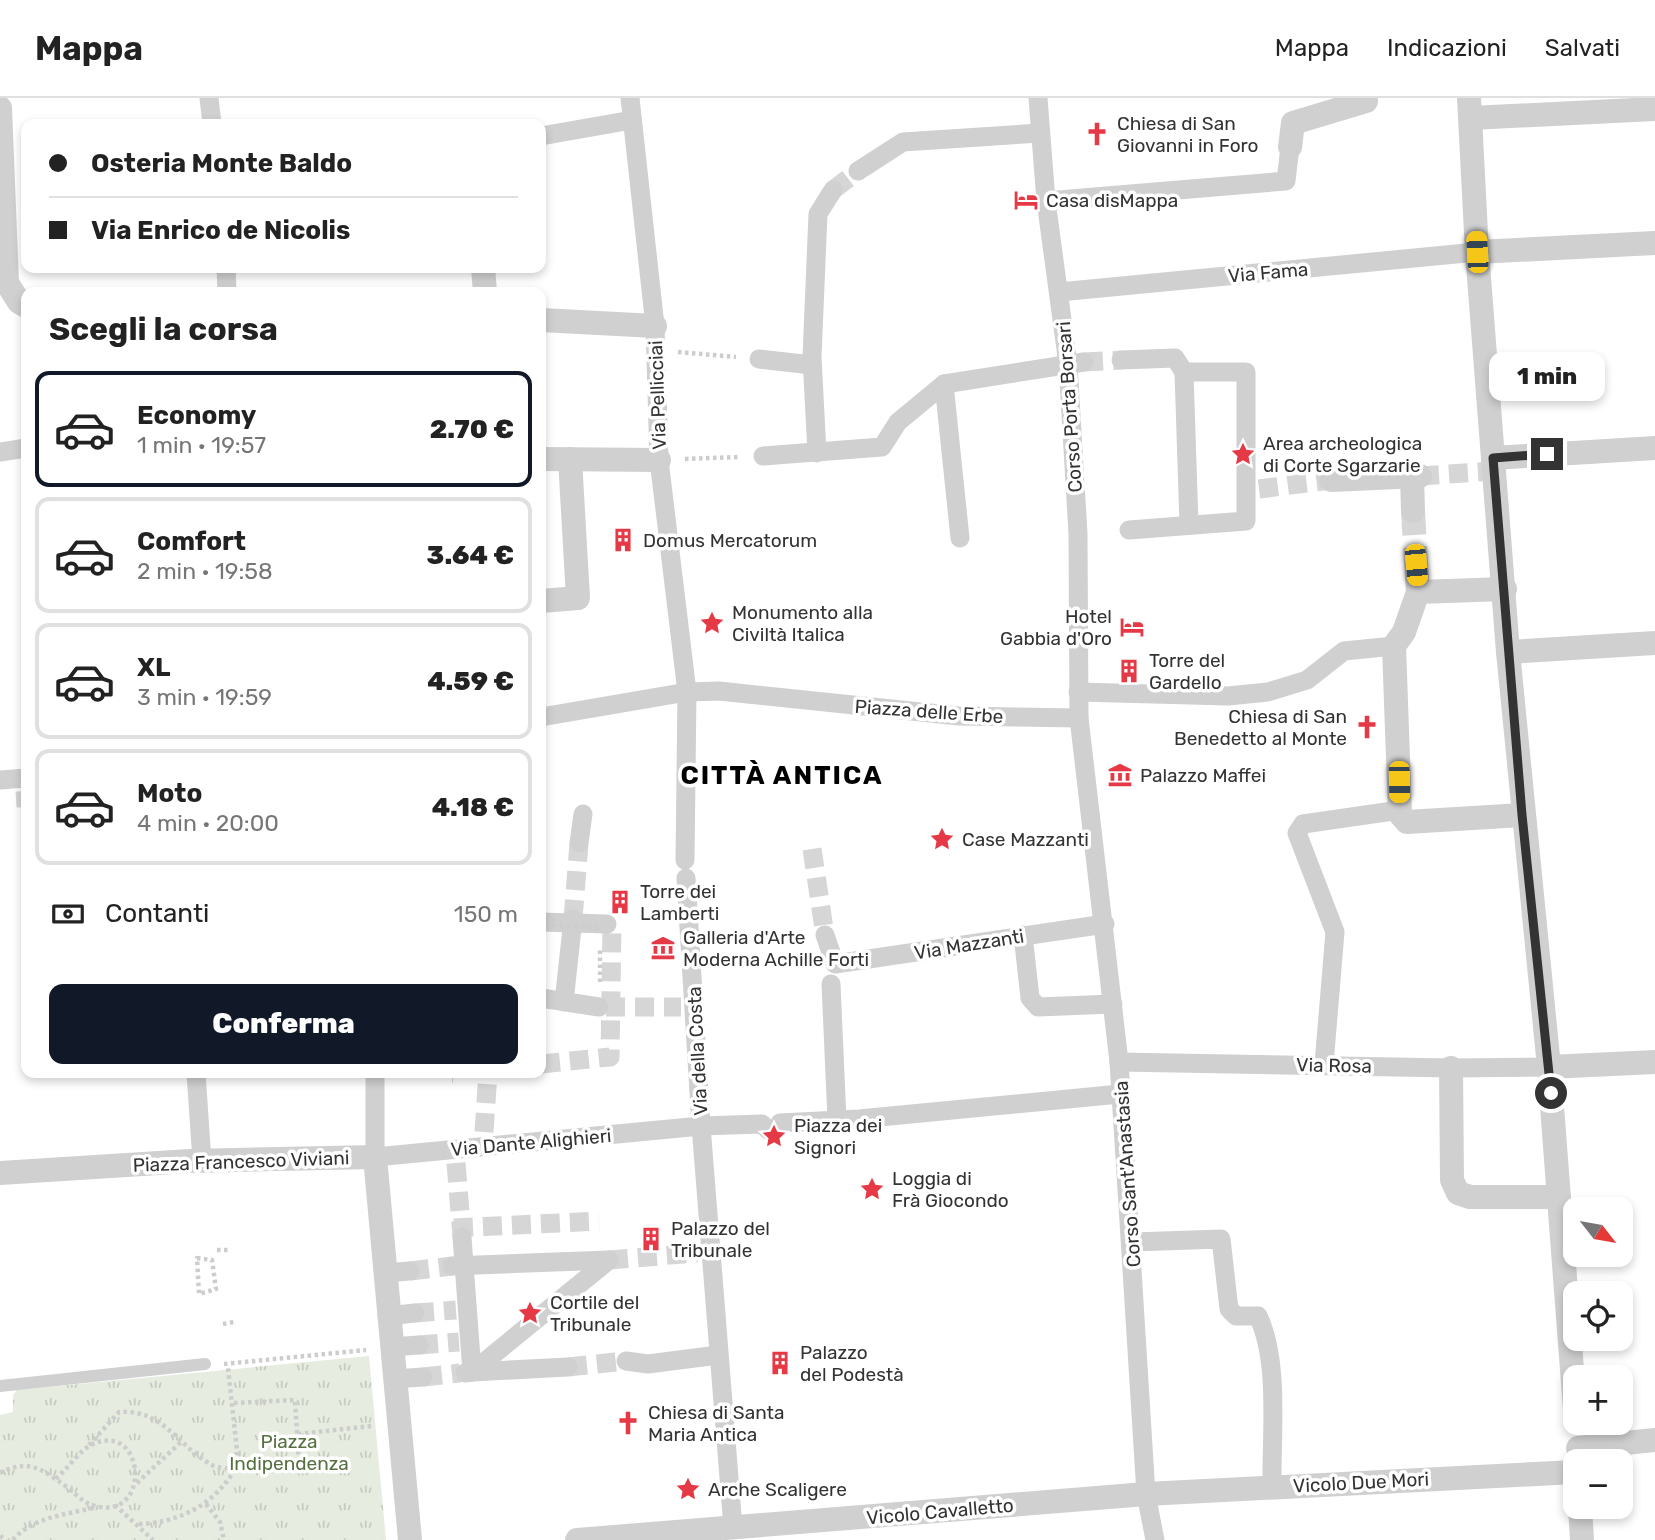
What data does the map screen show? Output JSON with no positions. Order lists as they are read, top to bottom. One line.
{"streets":{"street":["Via Fama","Via Pellicciai","Corso Porta Borsari","Piazza delle Erbe","Via Mazzanti","Via della Costa","Via Rosa","Via Dante Alighieri","Piazza Francesco Viviani","Corso Sant'Anastasia","Vicolo Due Mori","Vicolo Cavalletto"]},"crossings":[["Via Fama","Corso Porta Borsari"],["Via Pellicciai","Piazza delle Erbe"],["Via Pellicciai","Via della Costa"],["Corso Porta Borsari","Piazza delle Erbe"],["Corso Porta Borsari","Corso Sant'Anastasia"],["Piazza delle Erbe","Via della Costa"],["Piazza delle Erbe","Corso Sant'Anastasia"],["Via Mazzanti","Corso Sant'Anastasia"],["Via della Costa","Via Dante Alighieri"],["Via Rosa","Corso Sant'Anastasia"],["Via Dante Alighieri","Piazza Francesco Viviani"],["Corso Sant'Anastasia","Vicolo Due Mori"],["Corso Sant'Anastasia","Vicolo Cavalletto"],["Vicolo Due Mori","Vicolo Cavalletto"]],"districts":["CITTÀ ANTICA"],"parks":["Piazza Indipendenza"],"places":{"church":["Chiesa di San Giovanni in Foro","Chiesa di San Benedetto al Monte","Chiesa di Santa Maria Antica"],"hotel":["Casa disMappa","Hotel Gabbia d'Oro"],"place":["Area archeologica di Corte Sgarzarie","Monumento alla Civiltà Italica","Case Mazzanti","Piazza dei Signori","Loggia di Frà Giocondo","Cortile del Tribunale","Arche Scaligere"],"building":["Domus Mercatorum","Torre del Gardello","Torre dei Lamberti","Palazzo del Tribunale","Palazzo del Podestà"],"museum":["Palazzo Maffei","Galleria d'Arte Moderna Achille Forti"]},"north":"bottom right","page":{"header":"Mappa","nav":["Mappa","Indicazioni","Salvati"],"banner":["Osteria Monte Baldo","Via Enrico de Nicolis"],"heading":"Scegli la corsa","bubble":"1 min","list":[{"name":"Economy","note":"1 min · 19:57","value":"2.70 €"},{"name":"Comfort","note":"2 min · 19:58","value":"3.64 €"},{"name":"XL","note":"3 min · 19:59","value":"4.59 €"},{"name":"Moto","note":"4 min · 20:00","value":"4.18 €"}],"pay":["Contanti","150 m"],"buttons":"Conferma","map_buttons":["+","−"]}}
